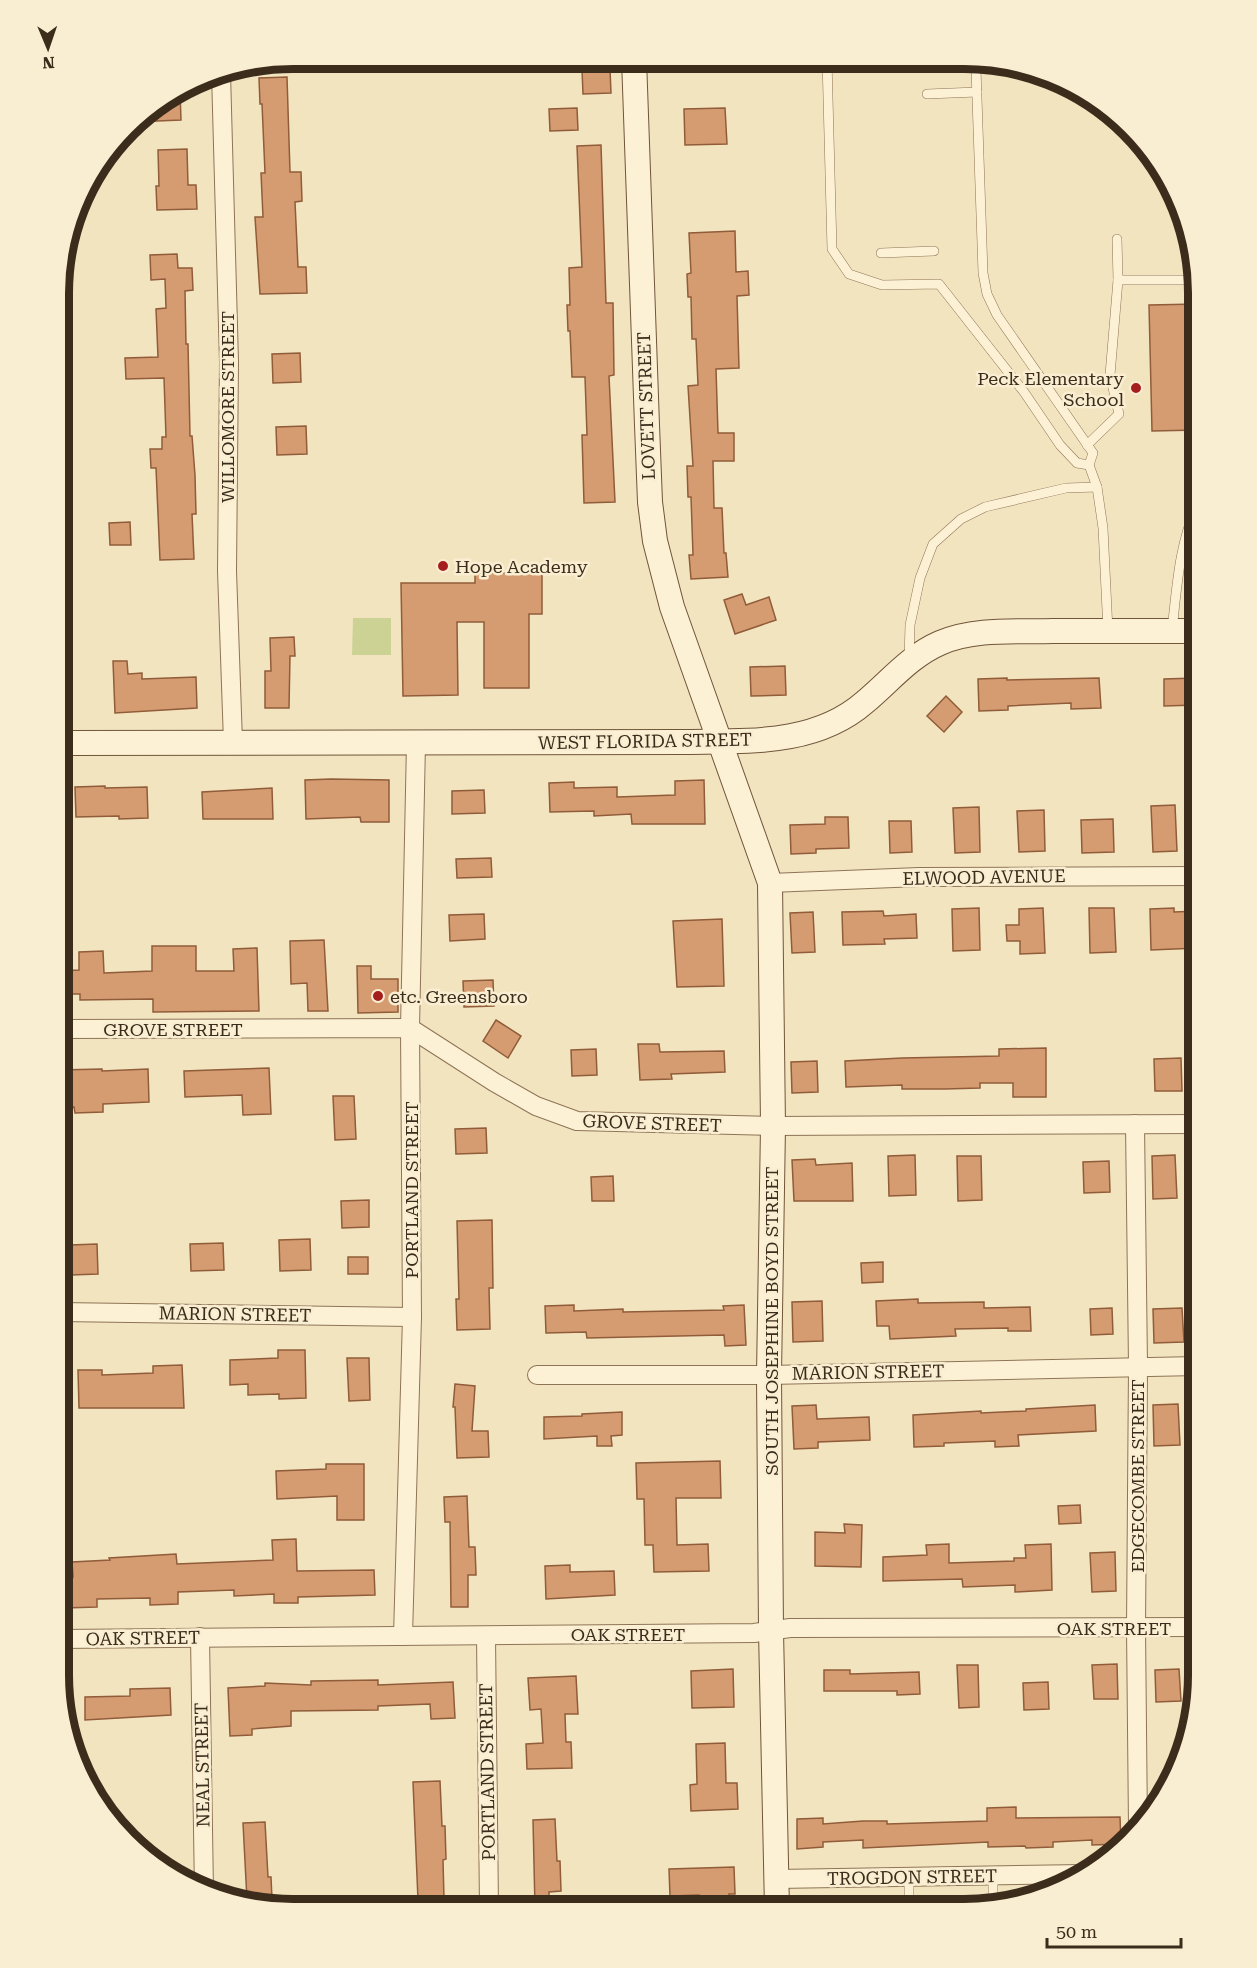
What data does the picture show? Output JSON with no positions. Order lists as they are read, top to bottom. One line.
{"streets":{"main road":["LOVETT STREET","WEST FLORIDA STREET","SOUTH JOSEPHINE BOYD STREET"],"street":["WILLOMORE STREET","ELWOOD AVENUE","GROVE STREET","PORTLAND STREET","MARION STREET","EDGECOMBE STREET","OAK STREET","NEAL STREET","TROGDON STREET"]},"crossings":[["LOVETT STREET","WEST FLORIDA STREET"],["LOVETT STREET","SOUTH JOSEPHINE BOYD STREET"],["WILLOMORE STREET","WEST FLORIDA STREET"],["WEST FLORIDA STREET","PORTLAND STREET"],["WEST FLORIDA STREET","SOUTH JOSEPHINE BOYD STREET"],["ELWOOD AVENUE","SOUTH JOSEPHINE BOYD STREET"],["GROVE STREET","PORTLAND STREET"],["GROVE STREET","SOUTH JOSEPHINE BOYD STREET"],["GROVE STREET","EDGECOMBE STREET"],["PORTLAND STREET","MARION STREET"],["PORTLAND STREET","OAK STREET"],["MARION STREET","SOUTH JOSEPHINE BOYD STREET"],["MARION STREET","EDGECOMBE STREET"],["SOUTH JOSEPHINE BOYD STREET","OAK STREET"],["SOUTH JOSEPHINE BOYD STREET","TROGDON STREET"],["EDGECOMBE STREET","OAK STREET"],["OAK STREET","NEAL STREET"]],"places":["Peck Elementary School","Hope Academy","etc. Greensboro"],"scale_bar":"50 m","north":"bottom"}
